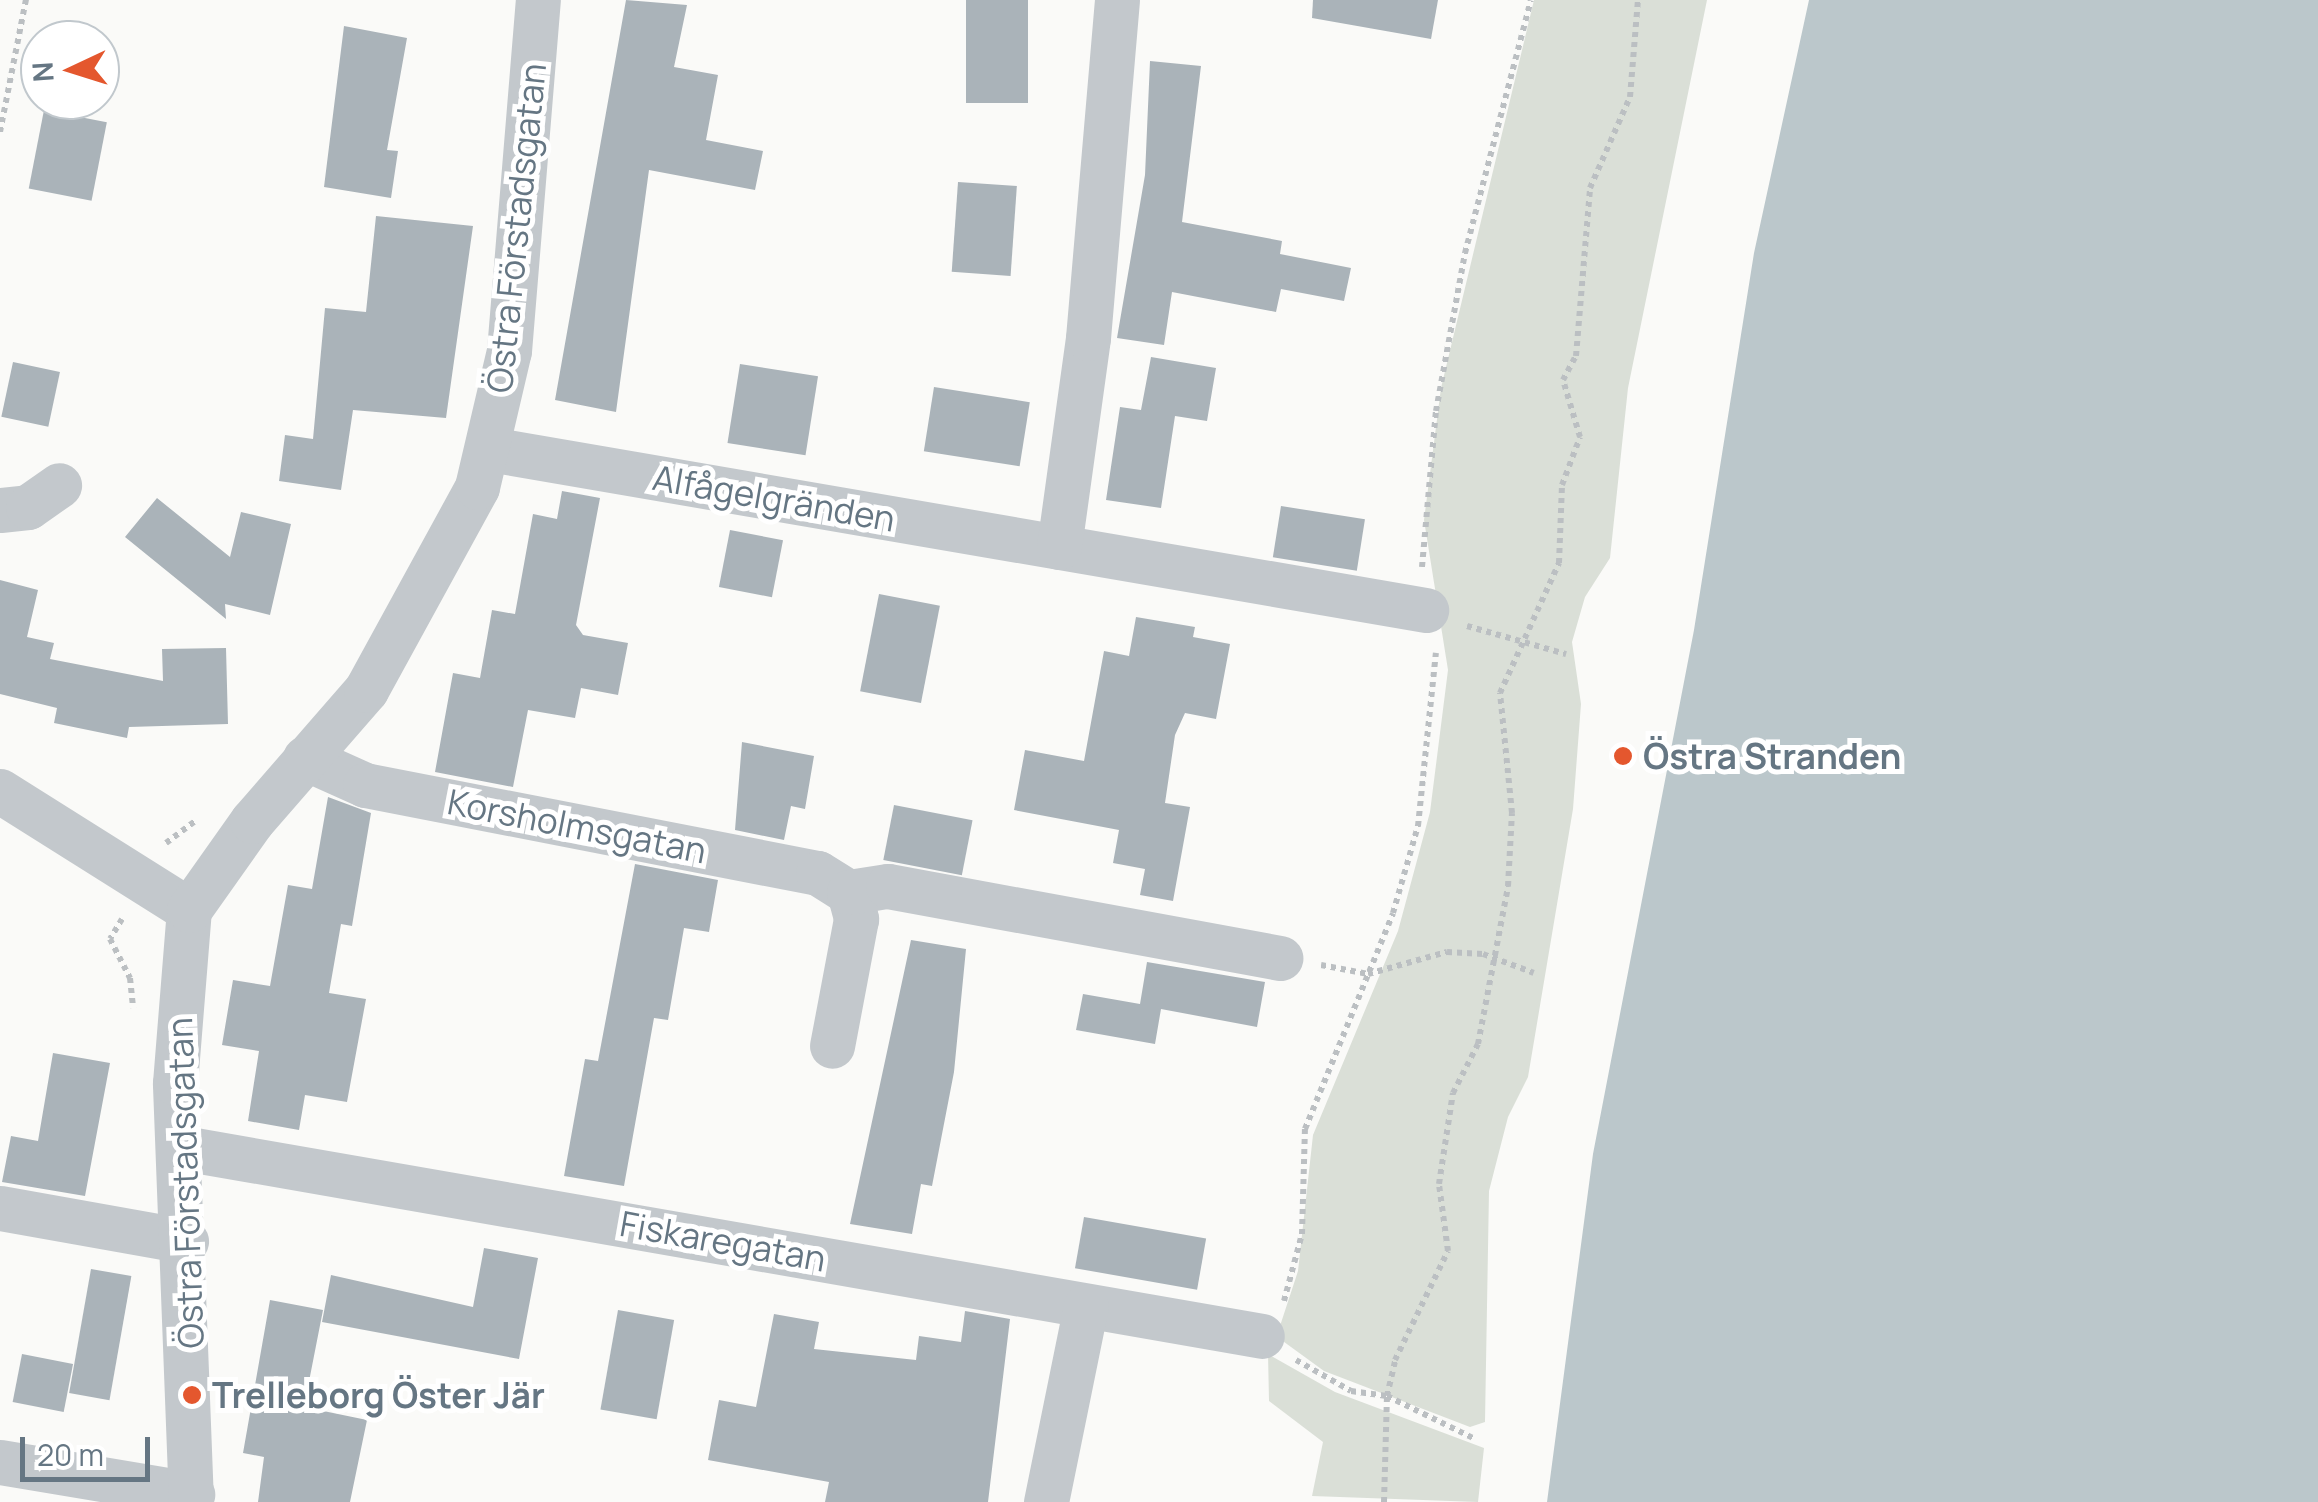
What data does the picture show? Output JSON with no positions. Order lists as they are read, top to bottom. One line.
{"streets":{"street":["Östra Förstadsgatan","Alfågelgränden","Korsholmsgatan","Fiskaregatan"]},"crossings":[["Östra Förstadsgatan","Alfågelgränden"],["Östra Förstadsgatan","Korsholmsgatan"],["Östra Förstadsgatan","Fiskaregatan"]],"places":["Östra Stranden","Trelleborg Öster Jär"],"scale_bar":"20 m","north":"left"}
